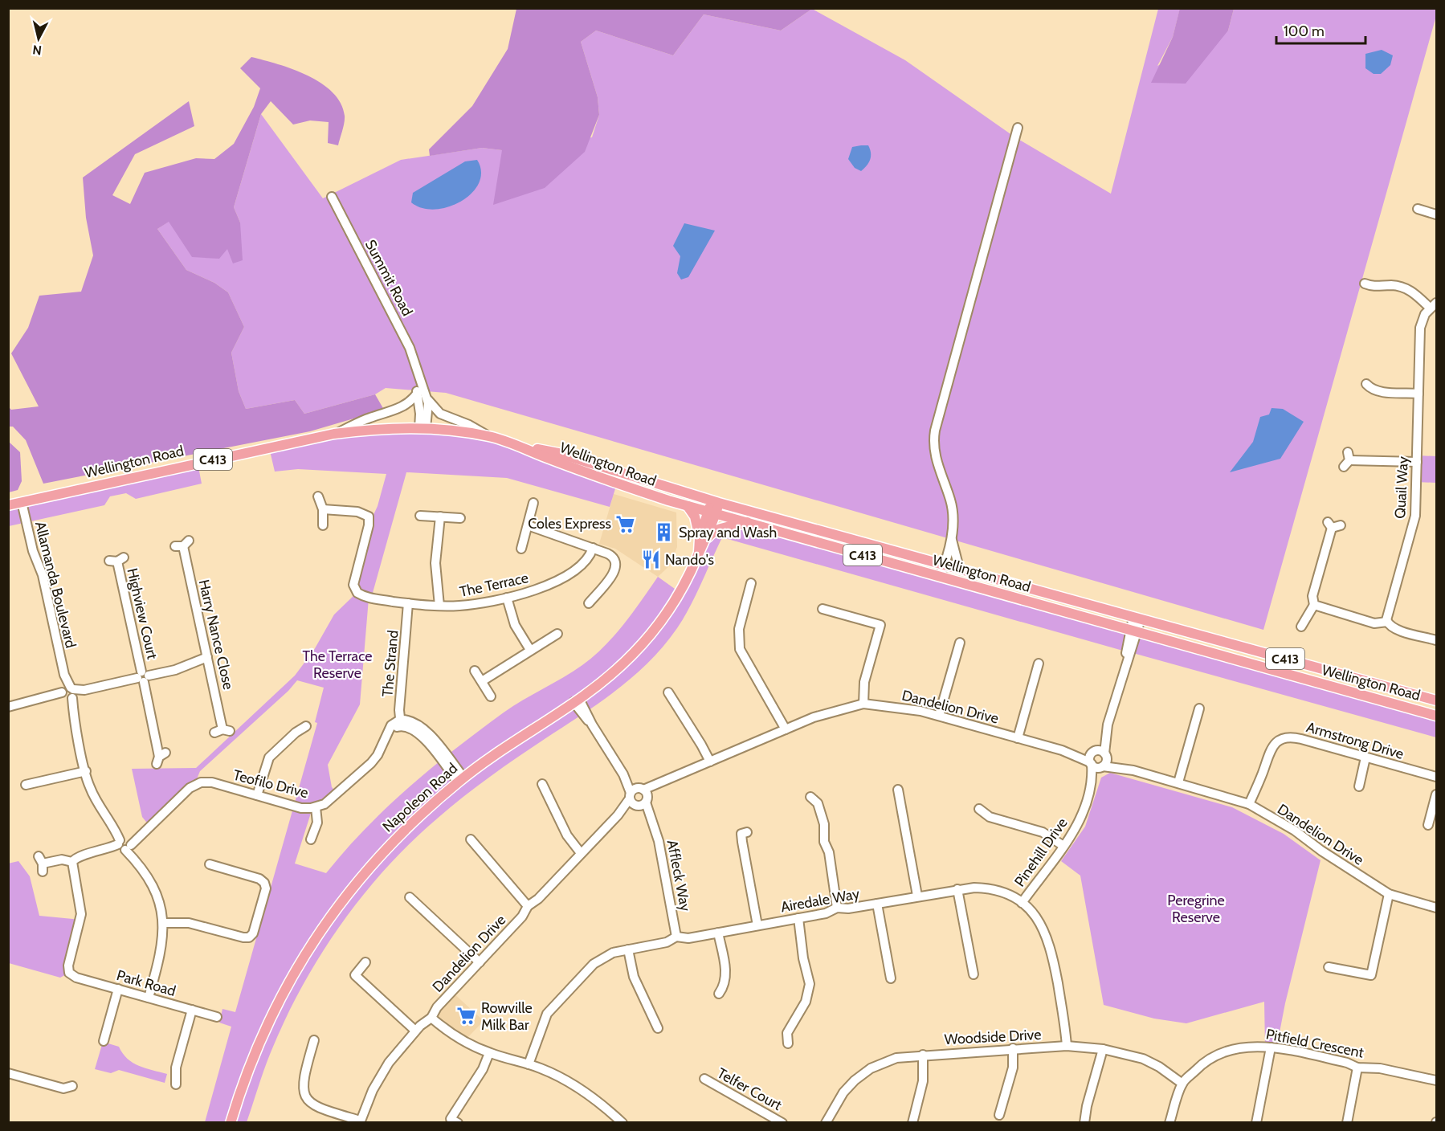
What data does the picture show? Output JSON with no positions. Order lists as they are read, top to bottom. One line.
{"streets":{"main road":["C413","Wellington Road","Napoleon Road"],"street":["Summit Road","Quail Way","Allamanda Boulevard","The Terrace","Highview Court","Harry Nance Close","The Strand","Dandelion Drive","Armstrong Drive","Teofilo Drive","Pinehill Drive","Affleck Way","Airedale Way","Park Road","Woodside Drive","Pitfield Crescent","Telfer Court"]},"crossings":[["Summit Road","Wellington Road"],["Wellington Road","Allamanda Boulevard"],["Wellington Road","Napoleon Road"],["Wellington Road","Pinehill Drive"],["Allamanda Boulevard","Teofilo Drive"],["Allamanda Boulevard","Park Road"],["The Terrace","The Strand"],["The Strand","Teofilo Drive"],["Dandelion Drive","Armstrong Drive"],["Dandelion Drive","Pinehill Drive"],["Dandelion Drive","Affleck Way"],["Napoleon Road","Affleck Way"],["Pinehill Drive","Airedale Way"],["Affleck Way","Airedale Way"],["Airedale Way","Woodside Drive"],["Woodside Drive","Pitfield Crescent"]],"parks":["The Terrace Reserve","Peregrine Reserve"],"places":{"supermarket":["Coles Express","Rowville Milk Bar"],"building":["Spray and Wash"],"restaurant":["Nando's"]},"scale_bar":"100 m","north":"bottom"}
